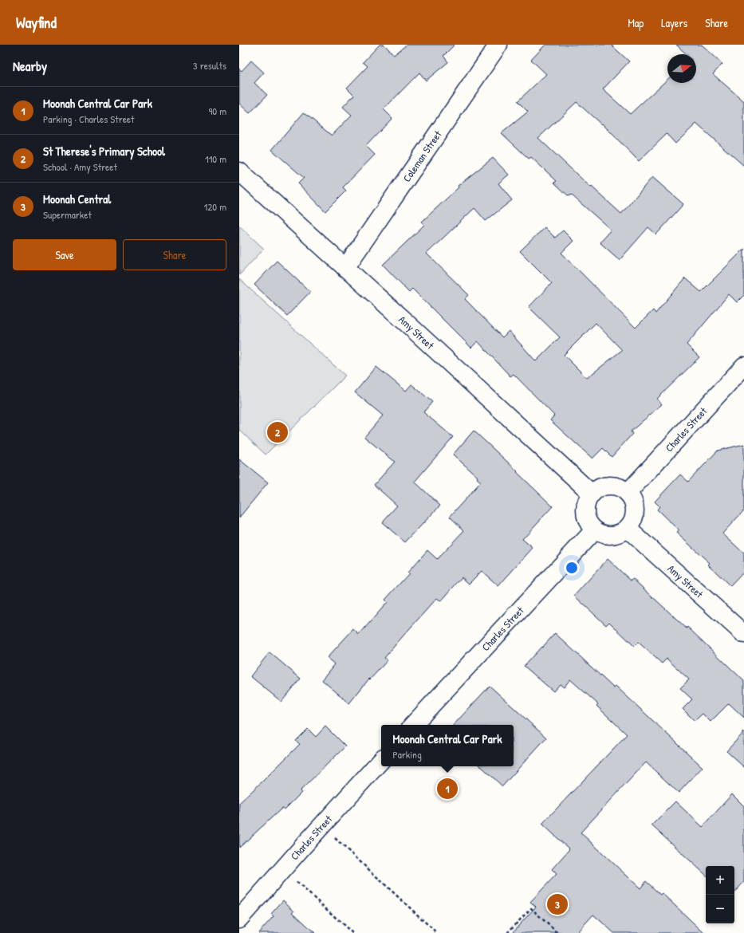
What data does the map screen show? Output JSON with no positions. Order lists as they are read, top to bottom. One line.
{"streets":{"street":["Coleman Street","Amy Street","Charles Street"]},"crossings":[["Coleman Street","Amy Street"],["Amy Street","Charles Street"]],"north":"right","page":{"header":"Wayfind","nav":["Map","Layers","Share"],"heading":["Nearby","3 results"],"list":[{"mark":"1","name":"Moonah Central Car Park","note":"Parking · Charles Street","value":"90 m"},{"mark":"2","name":"St Therese's Primary School","note":"School · Amy Street","value":"110 m"},{"mark":"3","name":"Moonah Central","note":"Supermarket","value":"120 m"}],"buttons":["Save","Share"],"pins":["2","1","3"],"popup":["Moonah Central Car Park","Parking"],"map_buttons":["+","−"]}}
